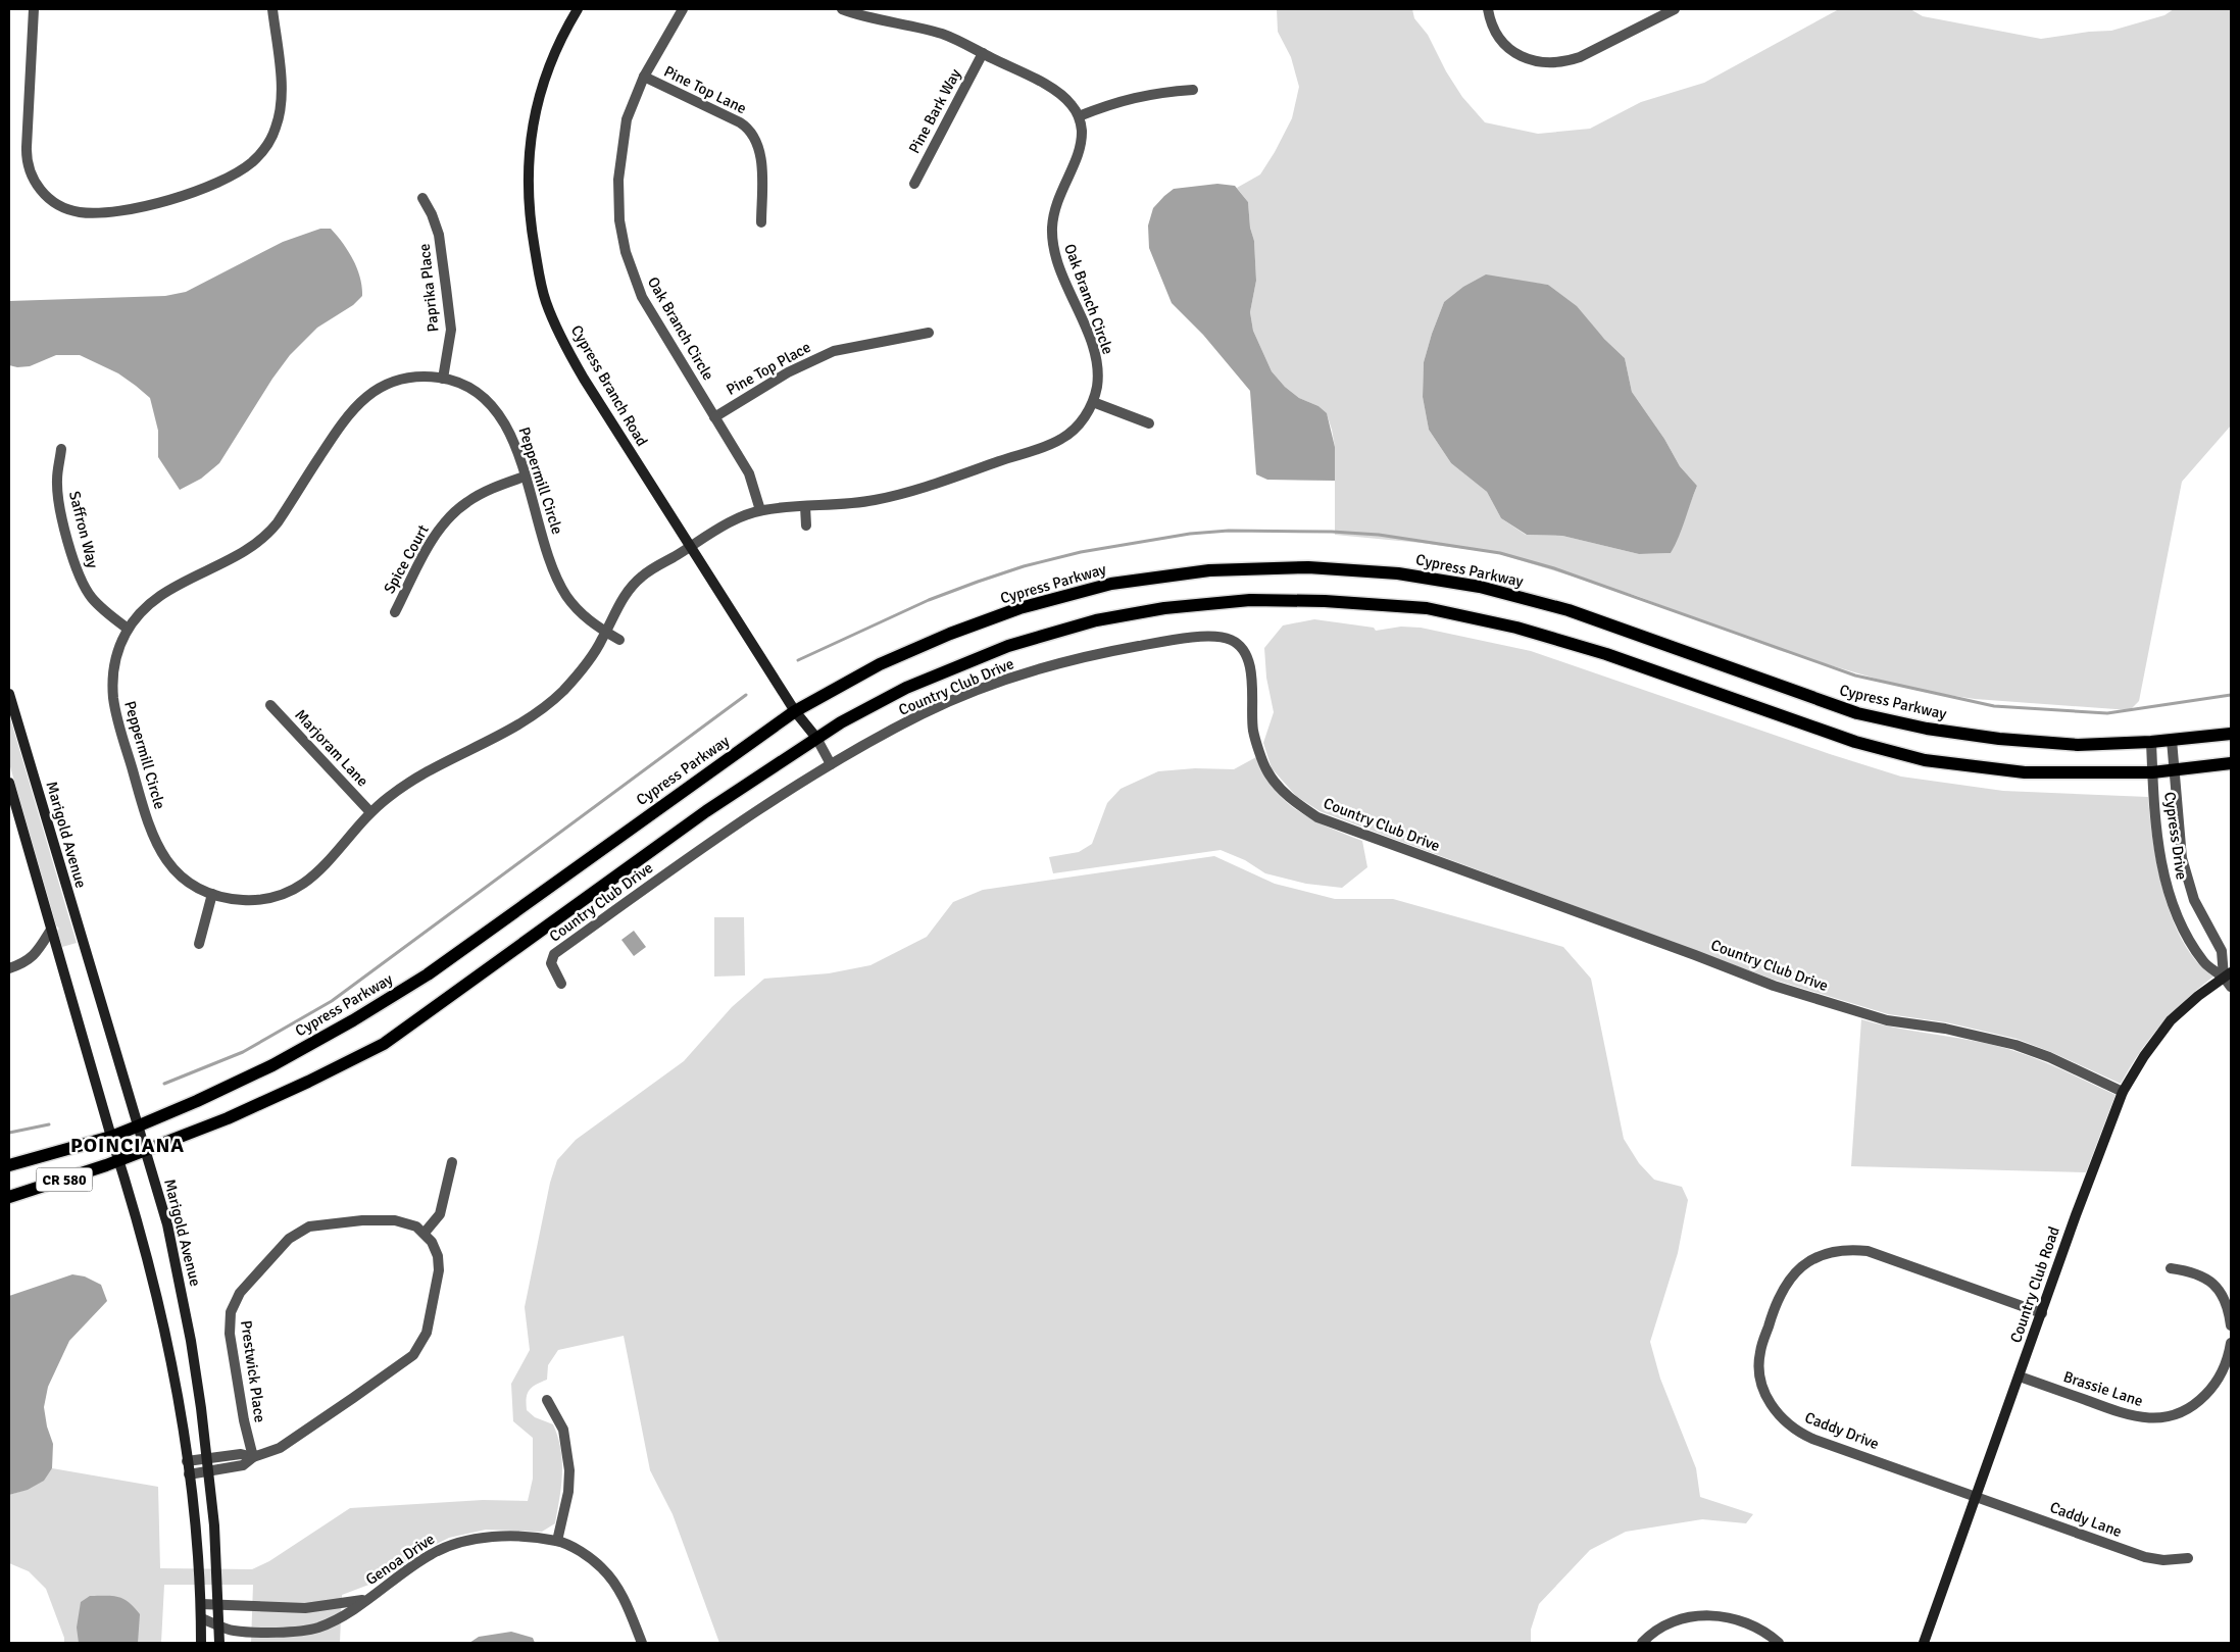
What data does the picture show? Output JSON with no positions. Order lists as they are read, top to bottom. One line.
{"streets":{"main road":["Cypress Branch Road","Cypress Parkway","Marigold Avenue","CR 580","Country Club Road"],"street":["Pine Top Lane","Pine Bark Way","Paprika Place","Oak Branch Circle","Pine Top Place","Peppermill Circle","Saffron Way","Spice Court","Country Club Drive","Marjoram Lane","Cypress Drive","Prestwick Place","Brassie Lane","Caddy Drive","Caddy Lane","Genoa Drive"]},"crossings":[["Pine Top Lane","Oak Branch Circle"],["Paprika Place","Peppermill Circle"],["Oak Branch Circle","Pine Top Place"],["Oak Branch Circle","Cypress Branch Road"],["Oak Branch Circle","Peppermill Circle"],["Cypress Branch Road","Peppermill Circle"],["Cypress Branch Road","Cypress Parkway"],["Peppermill Circle","Saffron Way"],["Peppermill Circle","Spice Court"],["Peppermill Circle","Marjoram Lane"],["Cypress Parkway","Marigold Avenue"],["Cypress Parkway","Cypress Drive"],["Country Club Drive","Country Club Road"],["Marigold Avenue","Genoa Drive"],["Cypress Drive","Country Club Road"],["Country Club Road","Brassie Lane"],["Country Club Road","Caddy Drive"],["Country Club Road","Caddy Lane"],["Caddy Drive","Caddy Lane"]],"districts":["POINCIANA"]}
